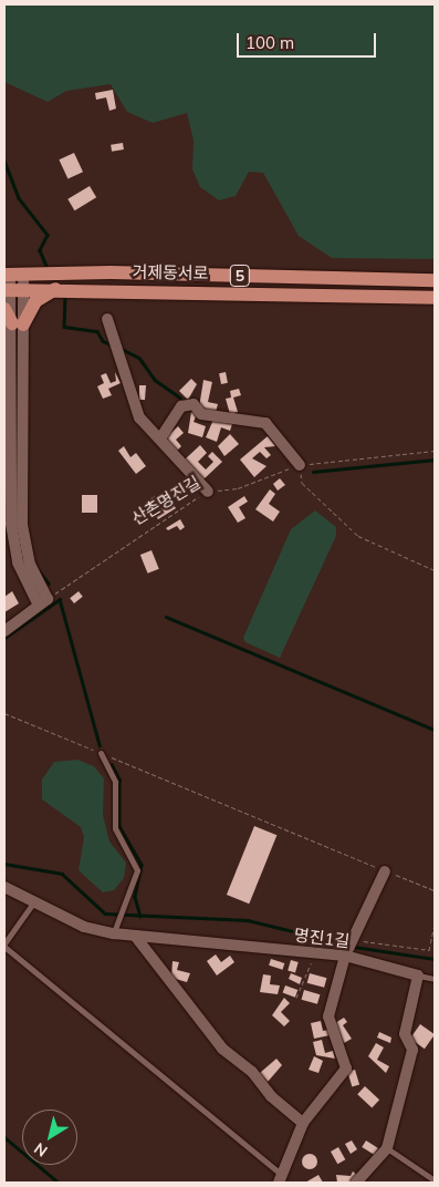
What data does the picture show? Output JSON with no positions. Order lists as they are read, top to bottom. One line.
{"streets":{"main road":["거제동서로","5"],"street":["명진1길"],"path":["산촌명진길"]},"scale_bar":"100 m","north":"bottom left"}
